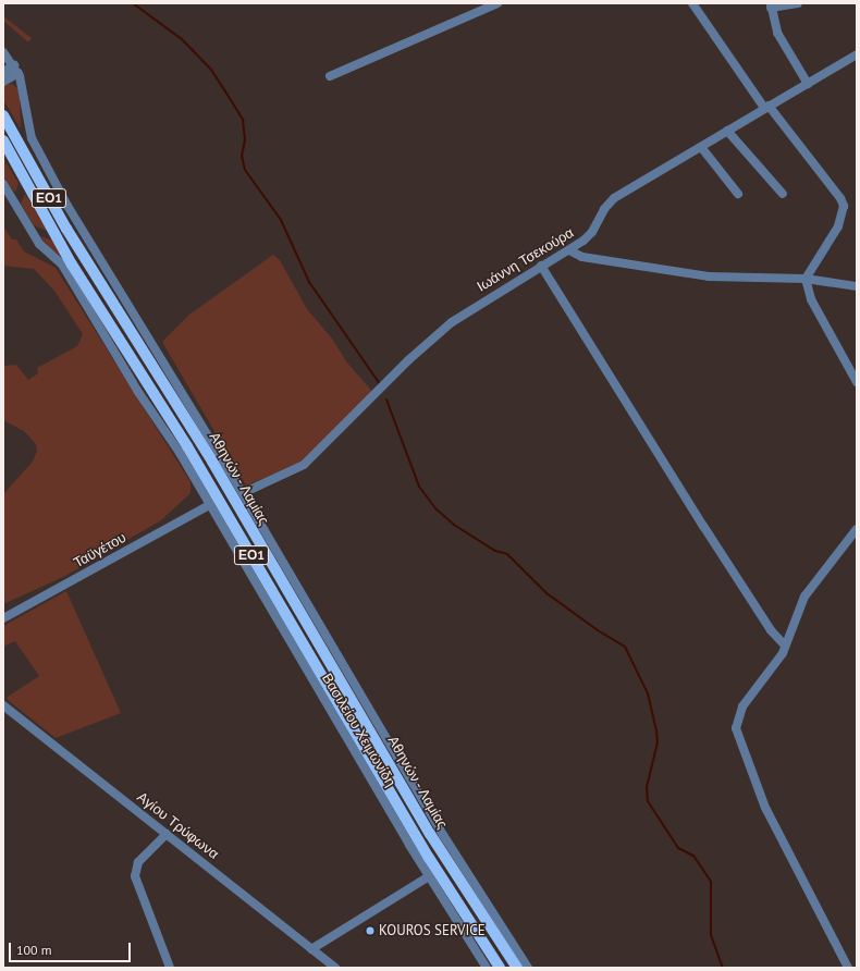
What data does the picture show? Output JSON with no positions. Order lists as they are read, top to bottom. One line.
{"streets":{"main road":["ΕΟ1","Αθηνών - Λαμίας"],"street":["Ιωάννη Τσεκούρα","Ταϋγέτου","Βασιλείου Χειμωνίδη","Αγίου Τρύφωνα"]},"crossings":[["Ταϋγέτου","Βασιλείου Χειμωνίδη"]],"places":["KOUROS SERVICE"],"scale_bar":"100 m"}
